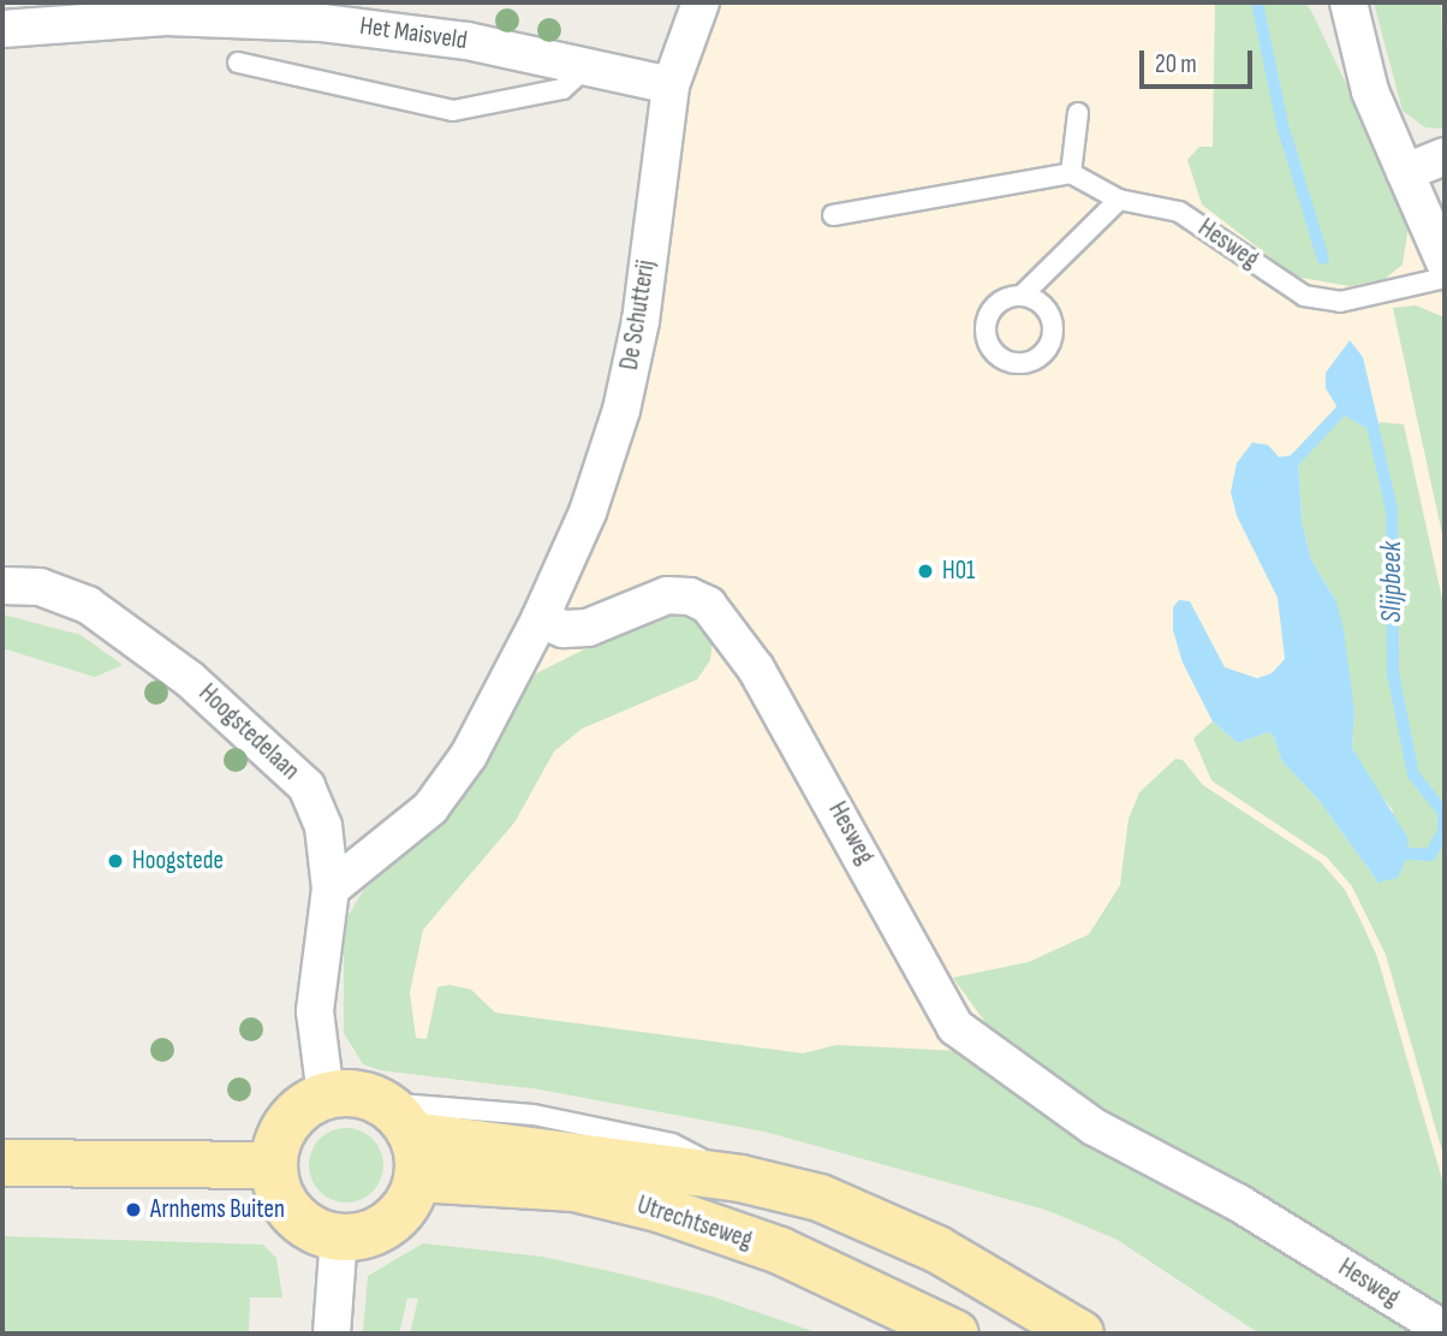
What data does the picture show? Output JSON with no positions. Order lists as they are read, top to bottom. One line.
{"streets":{"main road":["Utrechtseweg"],"street":["Het Maisveld","Hesweg","De Schutterij","Hoogstedelaan"]},"crossings":[["Het Maisveld","De Schutterij"],["Hesweg","De Schutterij"],["Hoogstedelaan","Utrechtseweg"]],"water":["Slijpbeek"],"places":["H01","Hoogstede","Arnhems Buiten"],"scale_bar":"20 m"}
